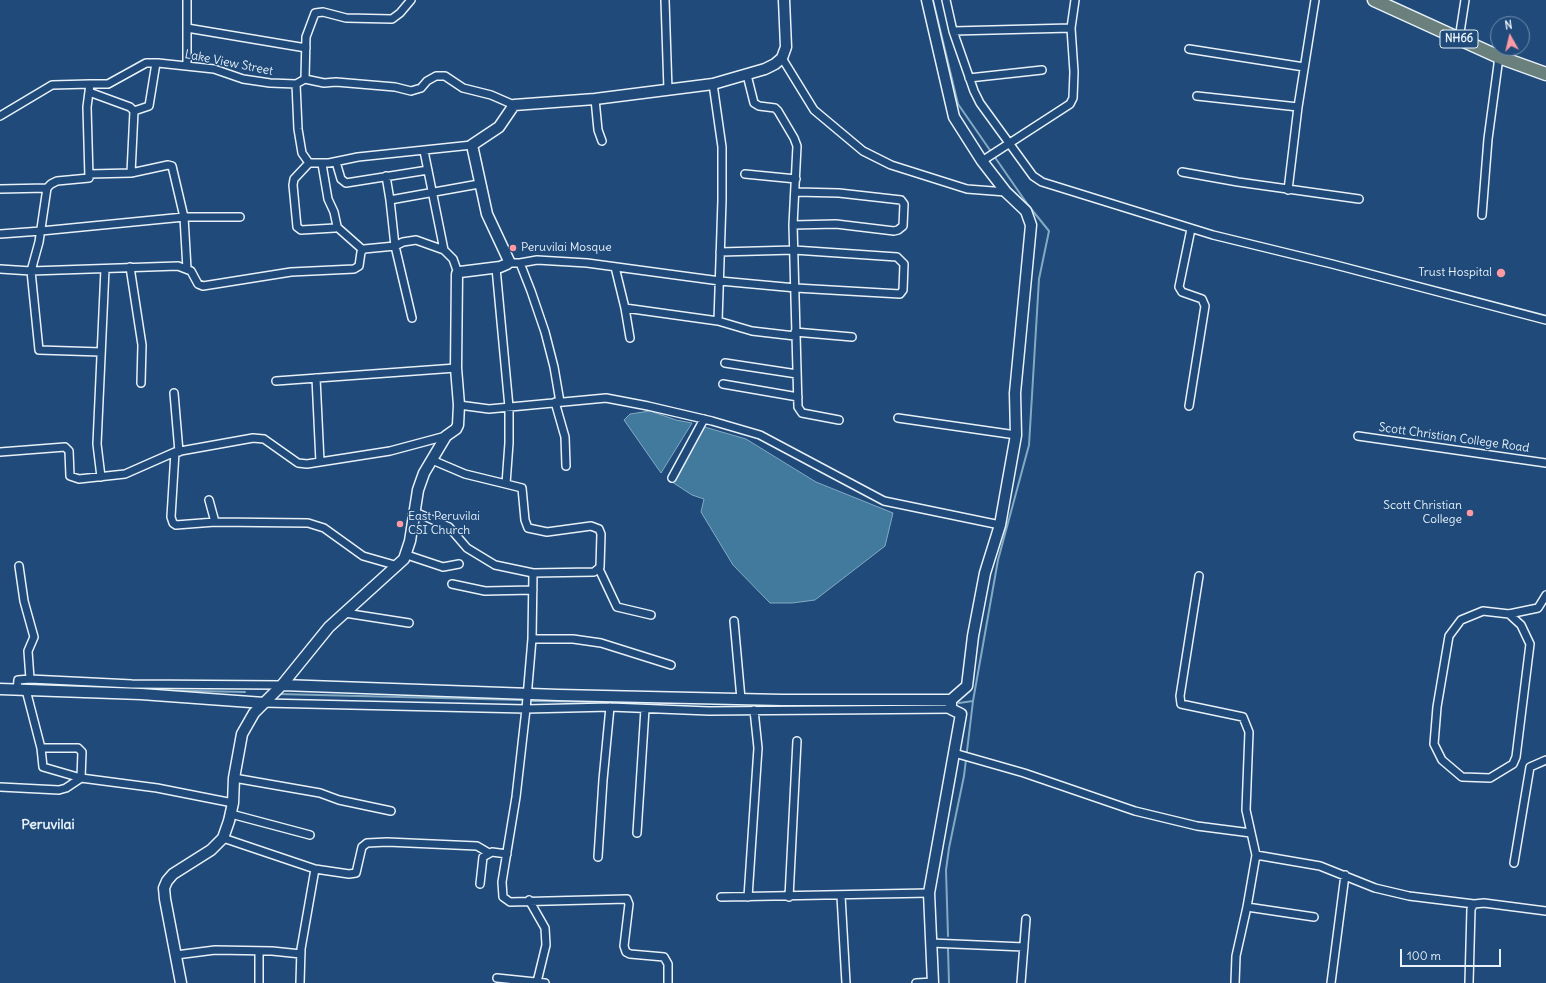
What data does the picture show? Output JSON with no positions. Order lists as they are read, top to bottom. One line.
{"streets":{"highway":["NH66"],"street":["Lake View Street","Scott Christian College Road"]},"districts":["Peruvilai"],"places":["Peruvilai Mosque","Trust Hospital","Scott Christian College","East Peruvilai CSI Church"],"scale_bar":"100 m","north":"top"}
